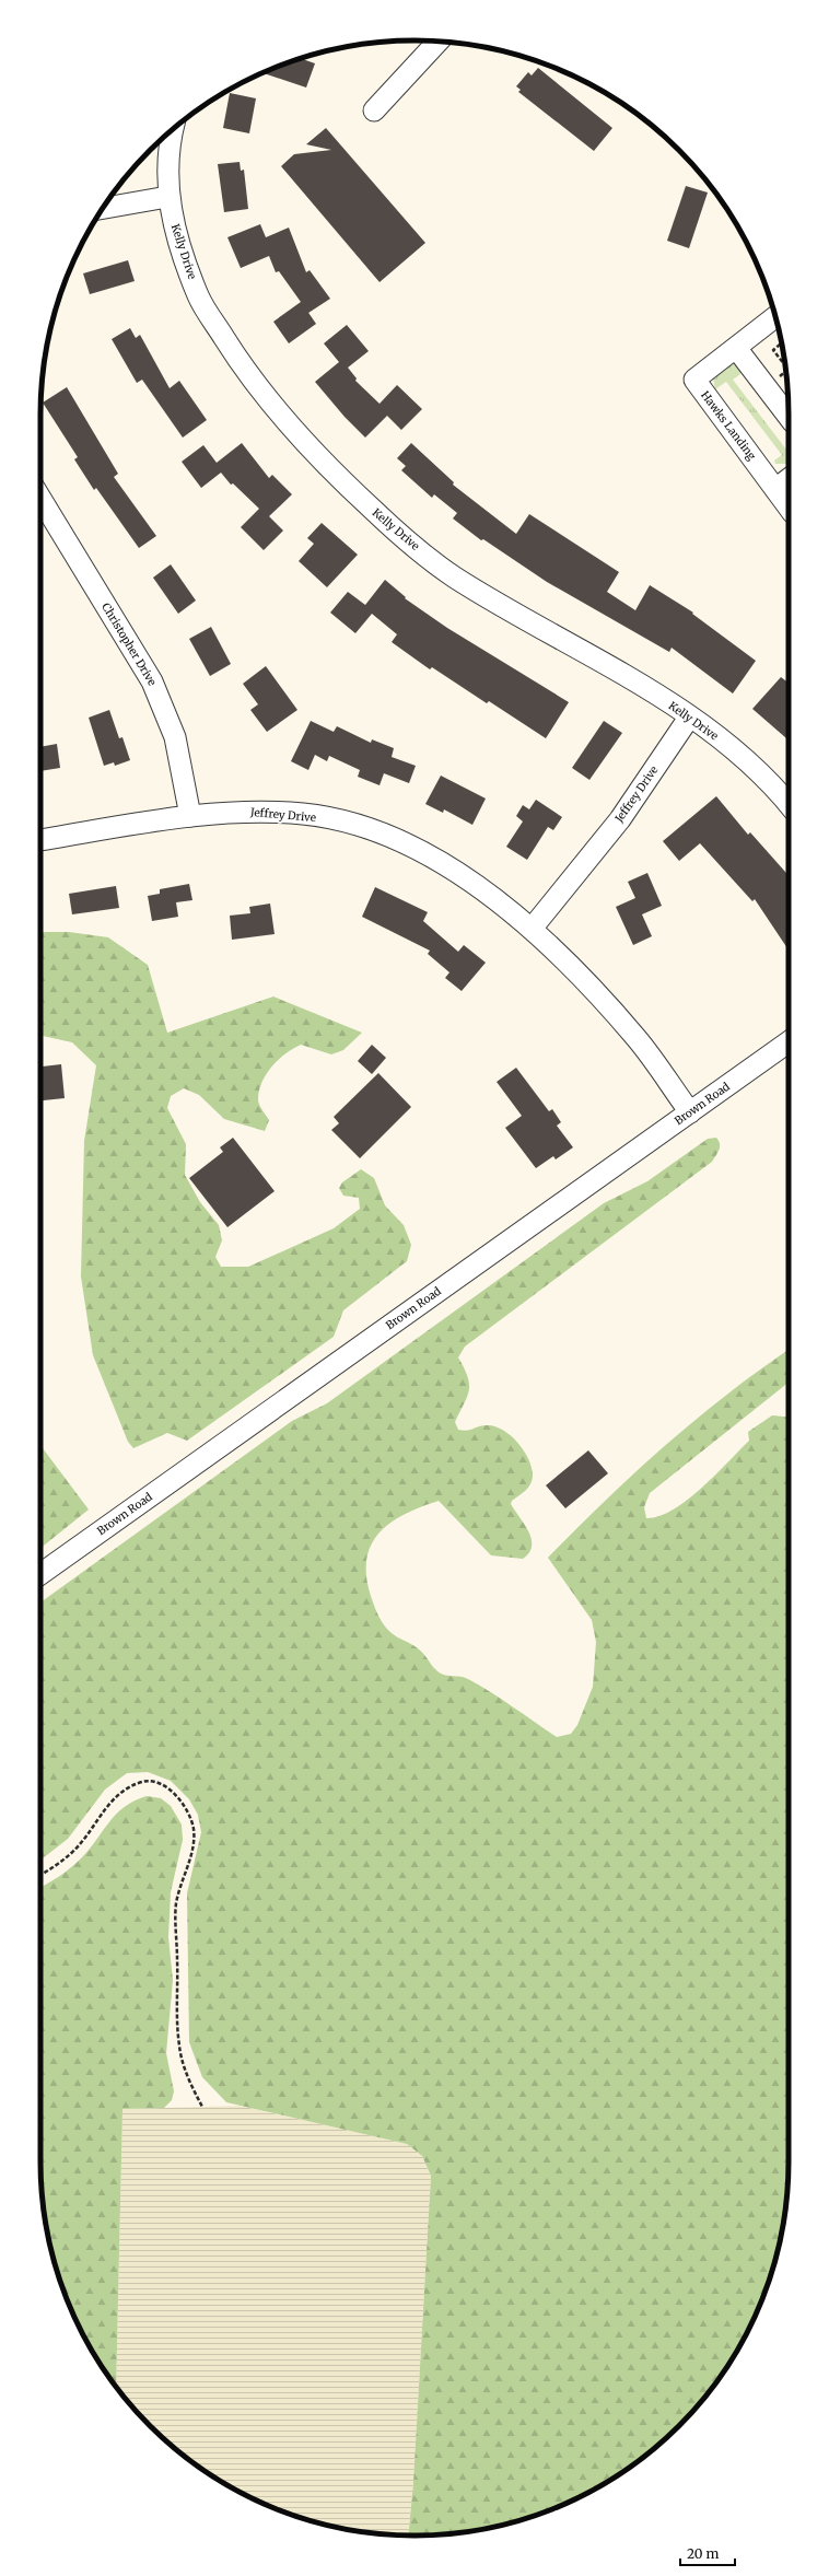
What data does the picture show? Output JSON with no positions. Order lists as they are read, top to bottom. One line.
{"streets":{"street":["Kelly Drive","Hawks Landing","Christopher Drive","Jeffrey Drive","Brown Road"]},"crossings":[["Kelly Drive","Jeffrey Drive"],["Christopher Drive","Jeffrey Drive"],["Jeffrey Drive","Brown Road"]],"scale_bar":"20 m"}
